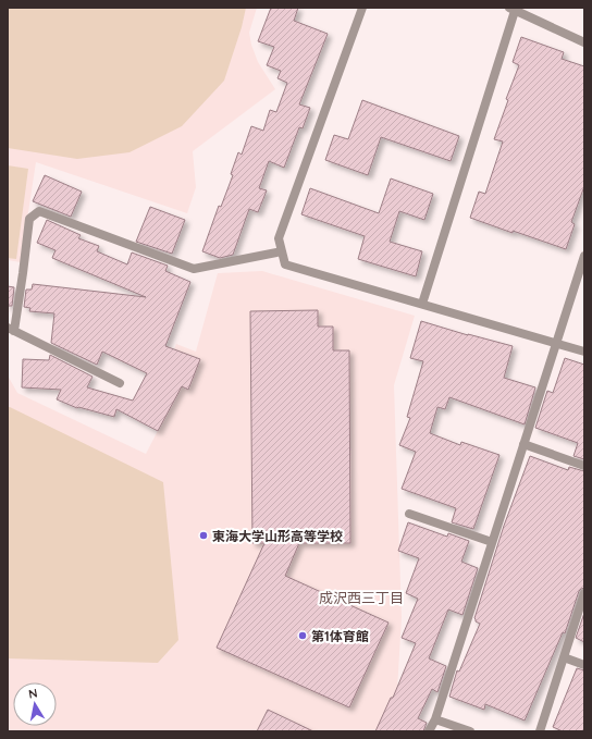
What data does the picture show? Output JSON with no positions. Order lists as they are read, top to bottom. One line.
{"districts":["成沢西三丁目"],"places":["東海大学山形高等学校","第1体育館"],"north":"top"}
